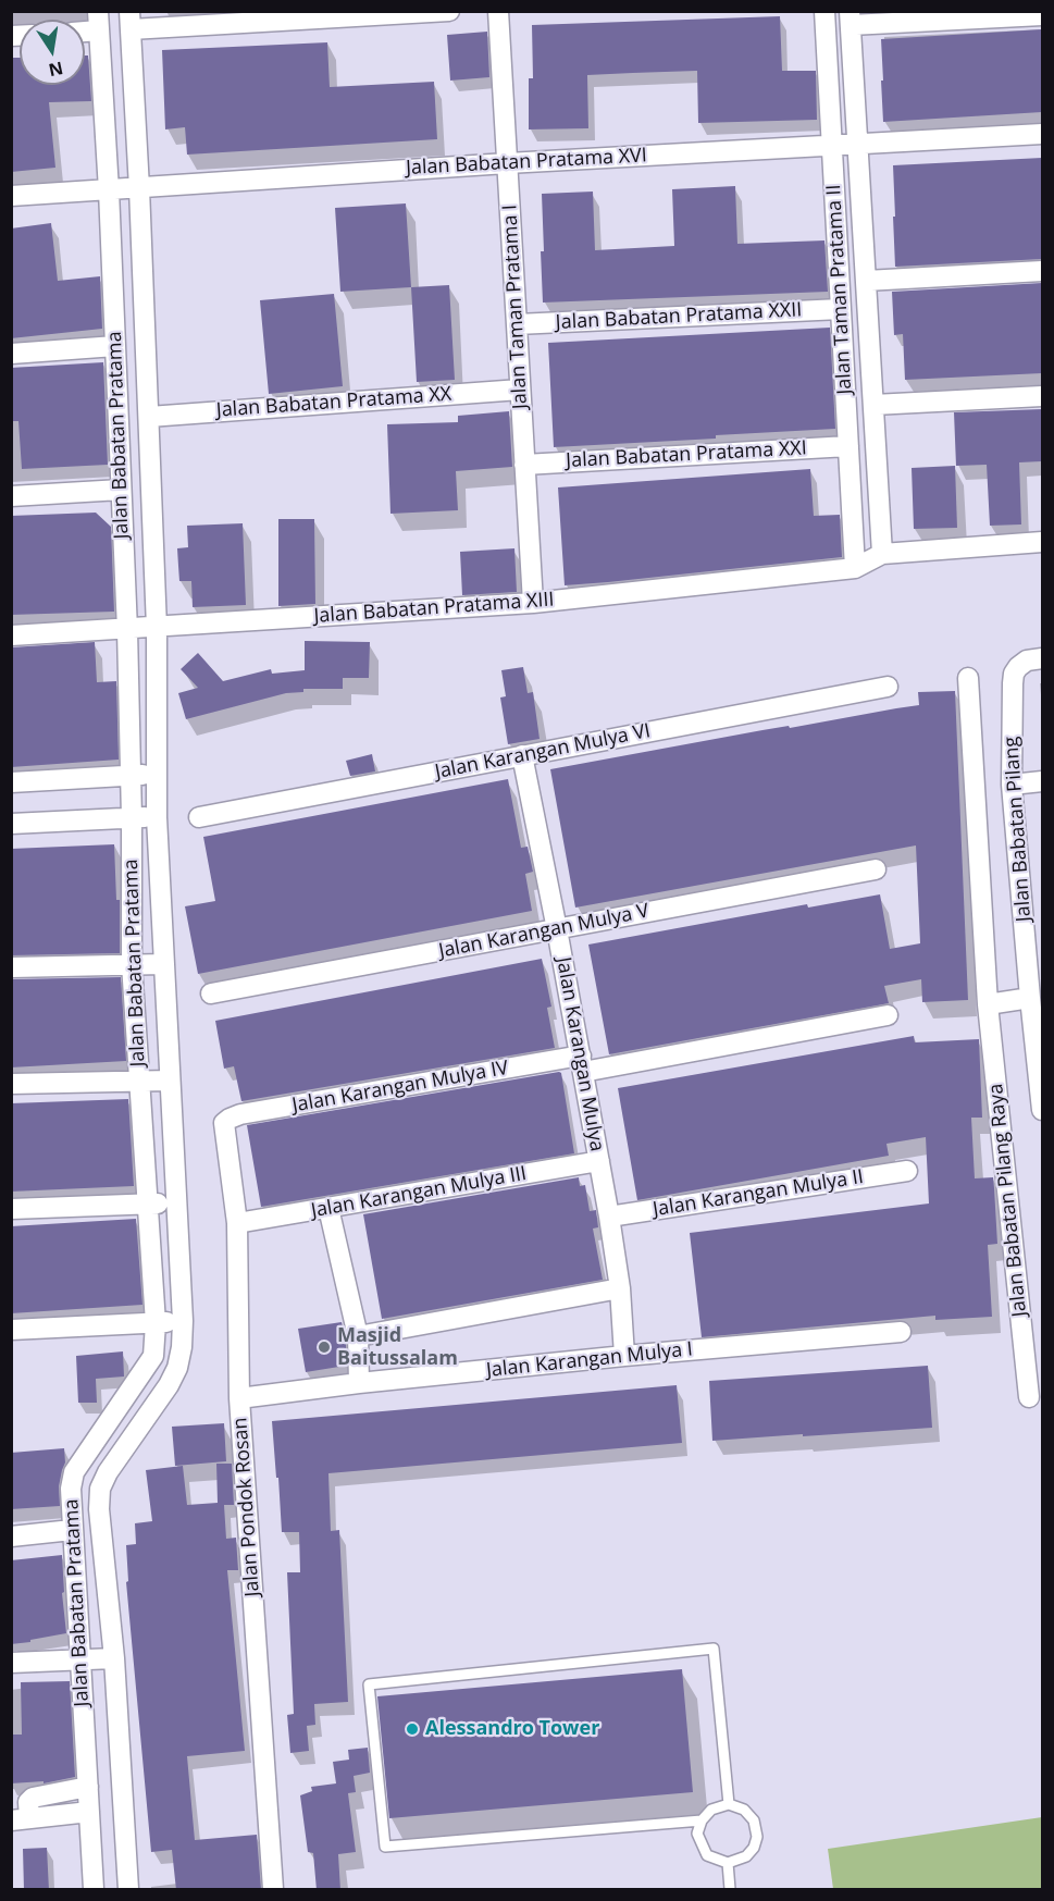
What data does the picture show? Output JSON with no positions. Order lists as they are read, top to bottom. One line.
{"streets":{"street":["Jalan Babatan Pratama XVI","Jalan Taman Pratama II","Jalan Taman Pratama I","Jalan Babatan Pratama XXII","Jalan Babatan Pratama XX","Jalan Babatan Pratama","Jalan Babatan Pratama XXI","Jalan Babatan Pratama XIII","Jalan Karangan Mulya VI","Jalan Babatan Pilang","Jalan Karangan Mulya V","Jalan Karangan Mulya","Jalan Karangan Mulya IV","Jalan Karangan Mulya III","Jalan Karangan Mulya II","Jalan Babatan Pilang Raya","Jalan Karangan Mulya I","Jalan Pondok Rosan"]},"crossings":[["Jalan Babatan Pratama XVI","Jalan Taman Pratama II"],["Jalan Babatan Pratama XVI","Jalan Taman Pratama I"],["Jalan Babatan Pratama XVI","Jalan Babatan Pratama"],["Jalan Taman Pratama II","Jalan Babatan Pratama XXII"],["Jalan Taman Pratama II","Jalan Babatan Pratama XXI"],["Jalan Taman Pratama II","Jalan Babatan Pratama XIII"],["Jalan Taman Pratama I","Jalan Babatan Pratama XXII"],["Jalan Taman Pratama I","Jalan Babatan Pratama XX"],["Jalan Taman Pratama I","Jalan Babatan Pratama XXI"],["Jalan Taman Pratama I","Jalan Babatan Pratama XIII"],["Jalan Babatan Pratama XX","Jalan Babatan Pratama"],["Jalan Babatan Pratama","Jalan Babatan Pratama XIII"],["Jalan Karangan Mulya VI","Jalan Karangan Mulya"],["Jalan Karangan Mulya V","Jalan Karangan Mulya"],["Jalan Karangan Mulya","Jalan Karangan Mulya IV"],["Jalan Karangan Mulya","Jalan Karangan Mulya III"],["Jalan Karangan Mulya","Jalan Karangan Mulya II"],["Jalan Karangan Mulya","Jalan Karangan Mulya I"],["Jalan Karangan Mulya IV","Jalan Pondok Rosan"],["Jalan Karangan Mulya III","Jalan Pondok Rosan"],["Jalan Karangan Mulya I","Jalan Pondok Rosan"]],"places":["Masjid Baitussalam","Alessandro Tower"],"north":"bottom"}
